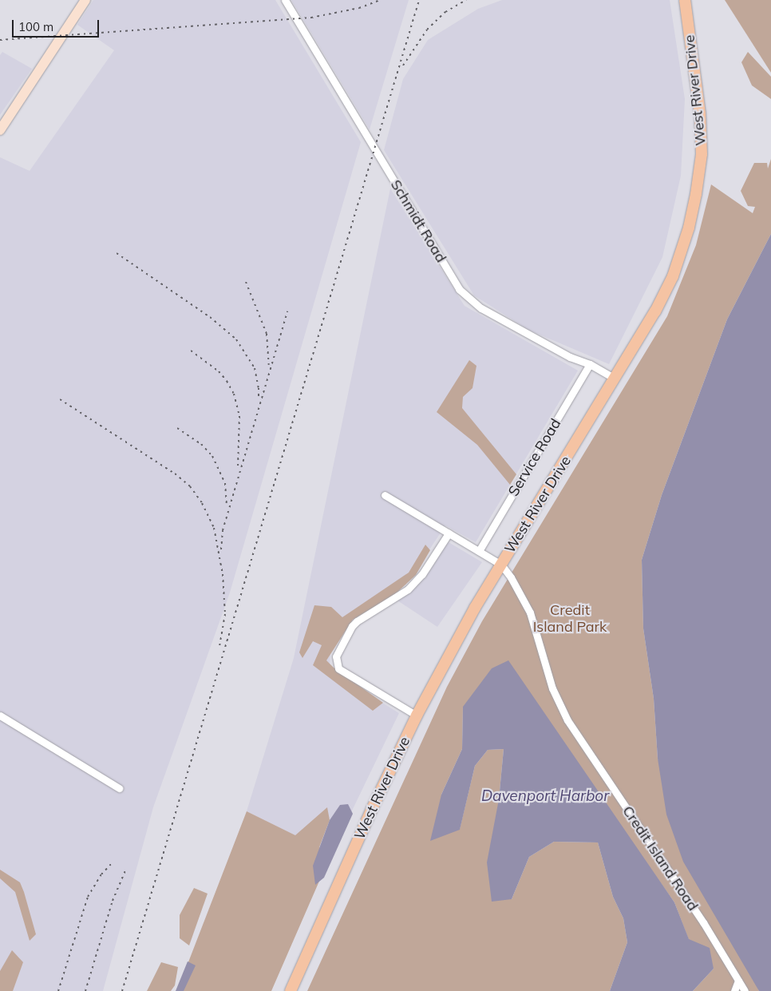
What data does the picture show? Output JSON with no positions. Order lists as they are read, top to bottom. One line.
{"streets":{"main road":["West River Drive"],"street":["Schmidt Road","Service Road","Credit Island Road"]},"crossings":[["West River Drive","Schmidt Road"],["West River Drive","Credit Island Road"],["Schmidt Road","Service Road"]],"water":["Davenport Harbor"],"parks":["Credit Island Park"],"scale_bar":"100 m"}
